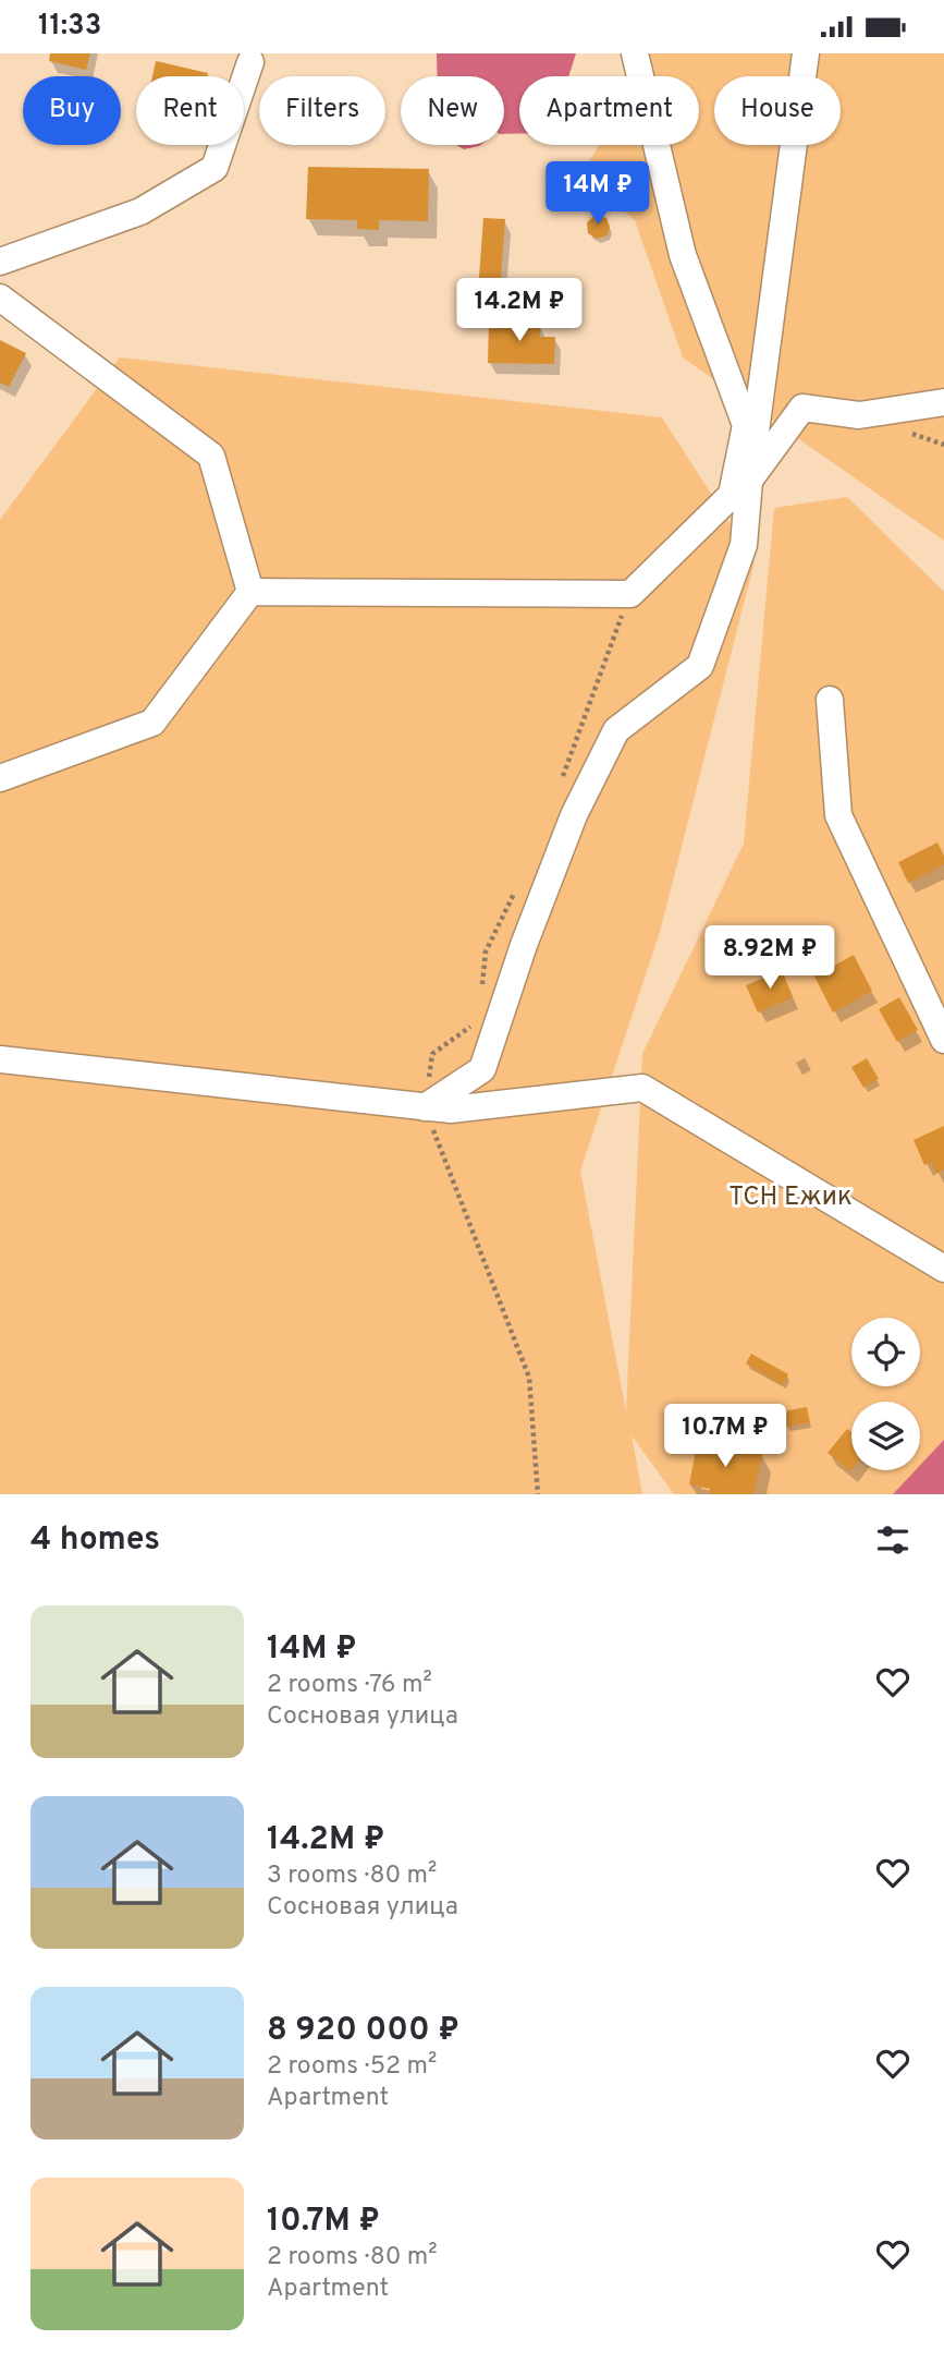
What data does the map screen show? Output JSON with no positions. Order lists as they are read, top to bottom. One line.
{"parks":["ТСН Ежик"],"page":{"status":"11:33","chip":["Buy","Rent","Filters","New","Apartment","House"],"price":["14M ₽","14.2M ₽","8.92M ₽","10.7M ₽"],"heading":"4 homes","list":[{"name":"14M ₽","note":"2 rooms · 76 m² · Сосновая улица"},{"name":"14.2M ₽","note":"3 rooms · 80 m² · Сосновая улица"},{"name":"8 920 000 ₽","note":"2 rooms · 52 m² · Apartment"},{"name":"10.7M ₽","note":"2 rooms · 80 m² · Apartment"}]}}
